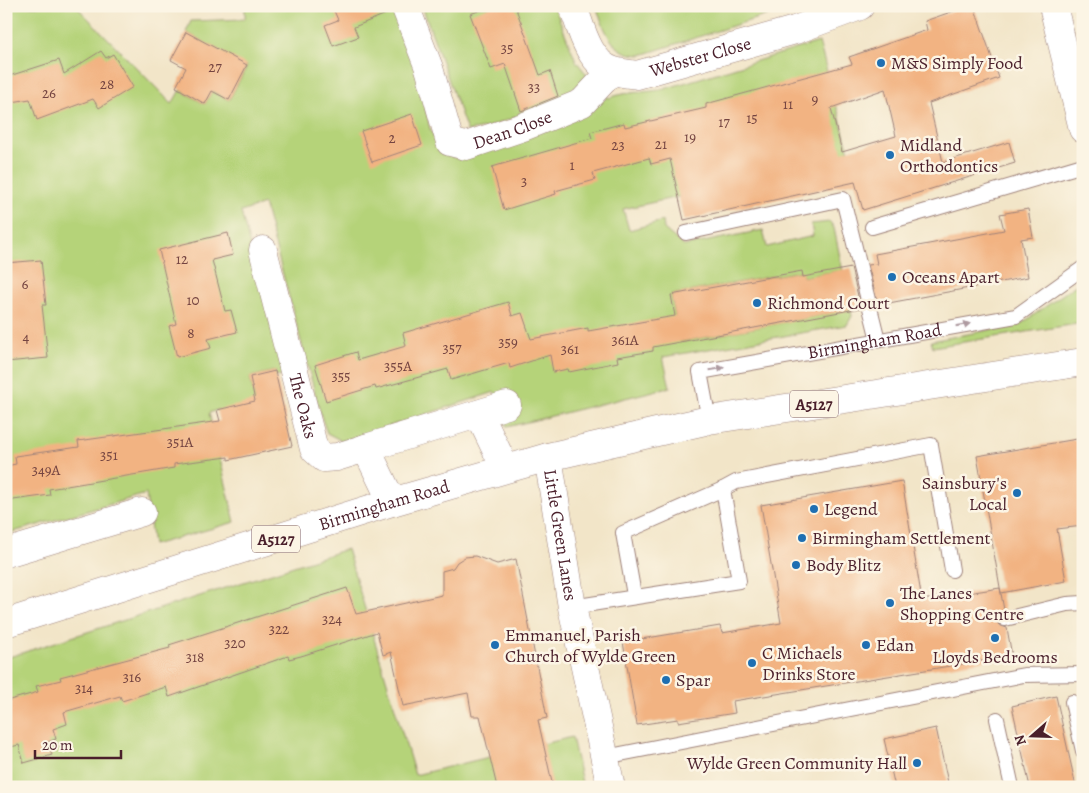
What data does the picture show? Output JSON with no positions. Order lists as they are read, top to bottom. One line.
{"streets":{"street":["Webster Close","Dean Close","Birmingham Road","A5127","The Oaks","Little Green Lanes"]},"crossings":[["Webster Close","Dean Close"],["Birmingham Road","Little Green Lanes"]],"places":["M&S Simply Food","Midland Orthodontics","Oceans Apart","Richmond Court","Sainsbury's Local","Legend","Birmingham Settlement","Body Blitz","The Lanes Shopping Centre","Lloyds Bedrooms","Emmanuel, Parish Church of Wylde Green","Edan","C Michaels Drinks Store","Spar","Wylde Green Community Hall"],"house_numbers":["35","27","28","33","26","9","11","15","17","19","2","21","23","1","3","12","6","10","8","4","361A","359","357","361","355A","355","351A","351","349A","324","322","320","318","316","314"],"scale_bar":"20 m","north":"left"}
